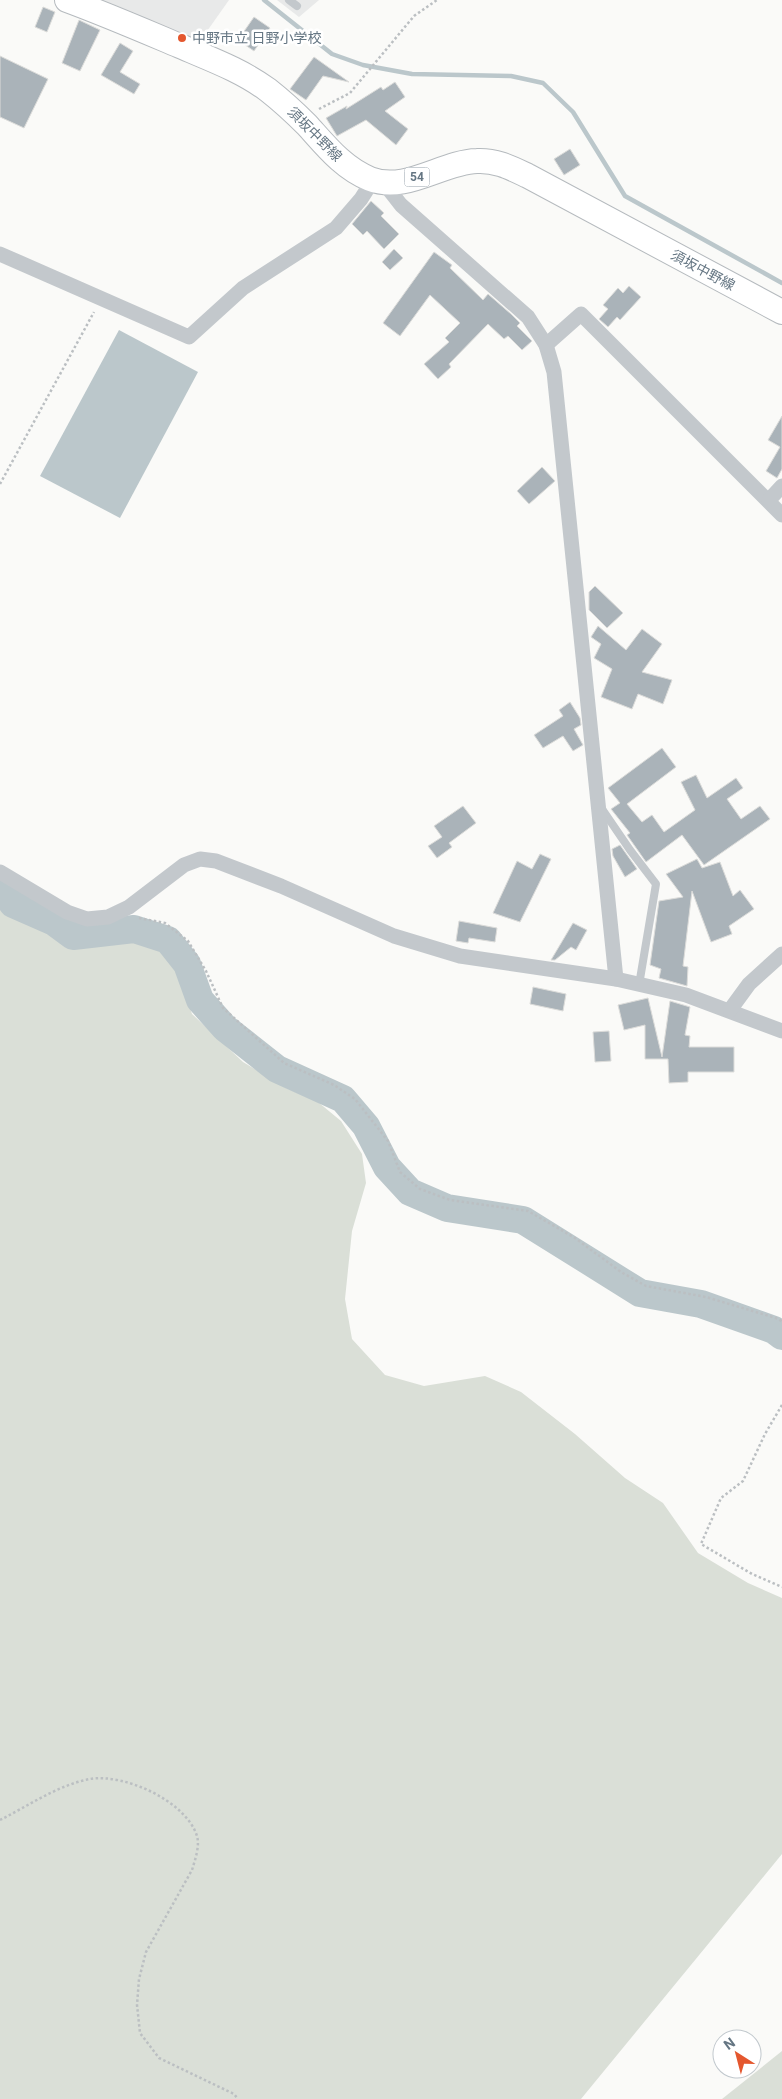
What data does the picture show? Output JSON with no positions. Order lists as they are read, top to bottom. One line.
{"streets":{"main road":["須坂中野線","54"]},"places":["中野市立 日野小学校"],"north":"top left"}
